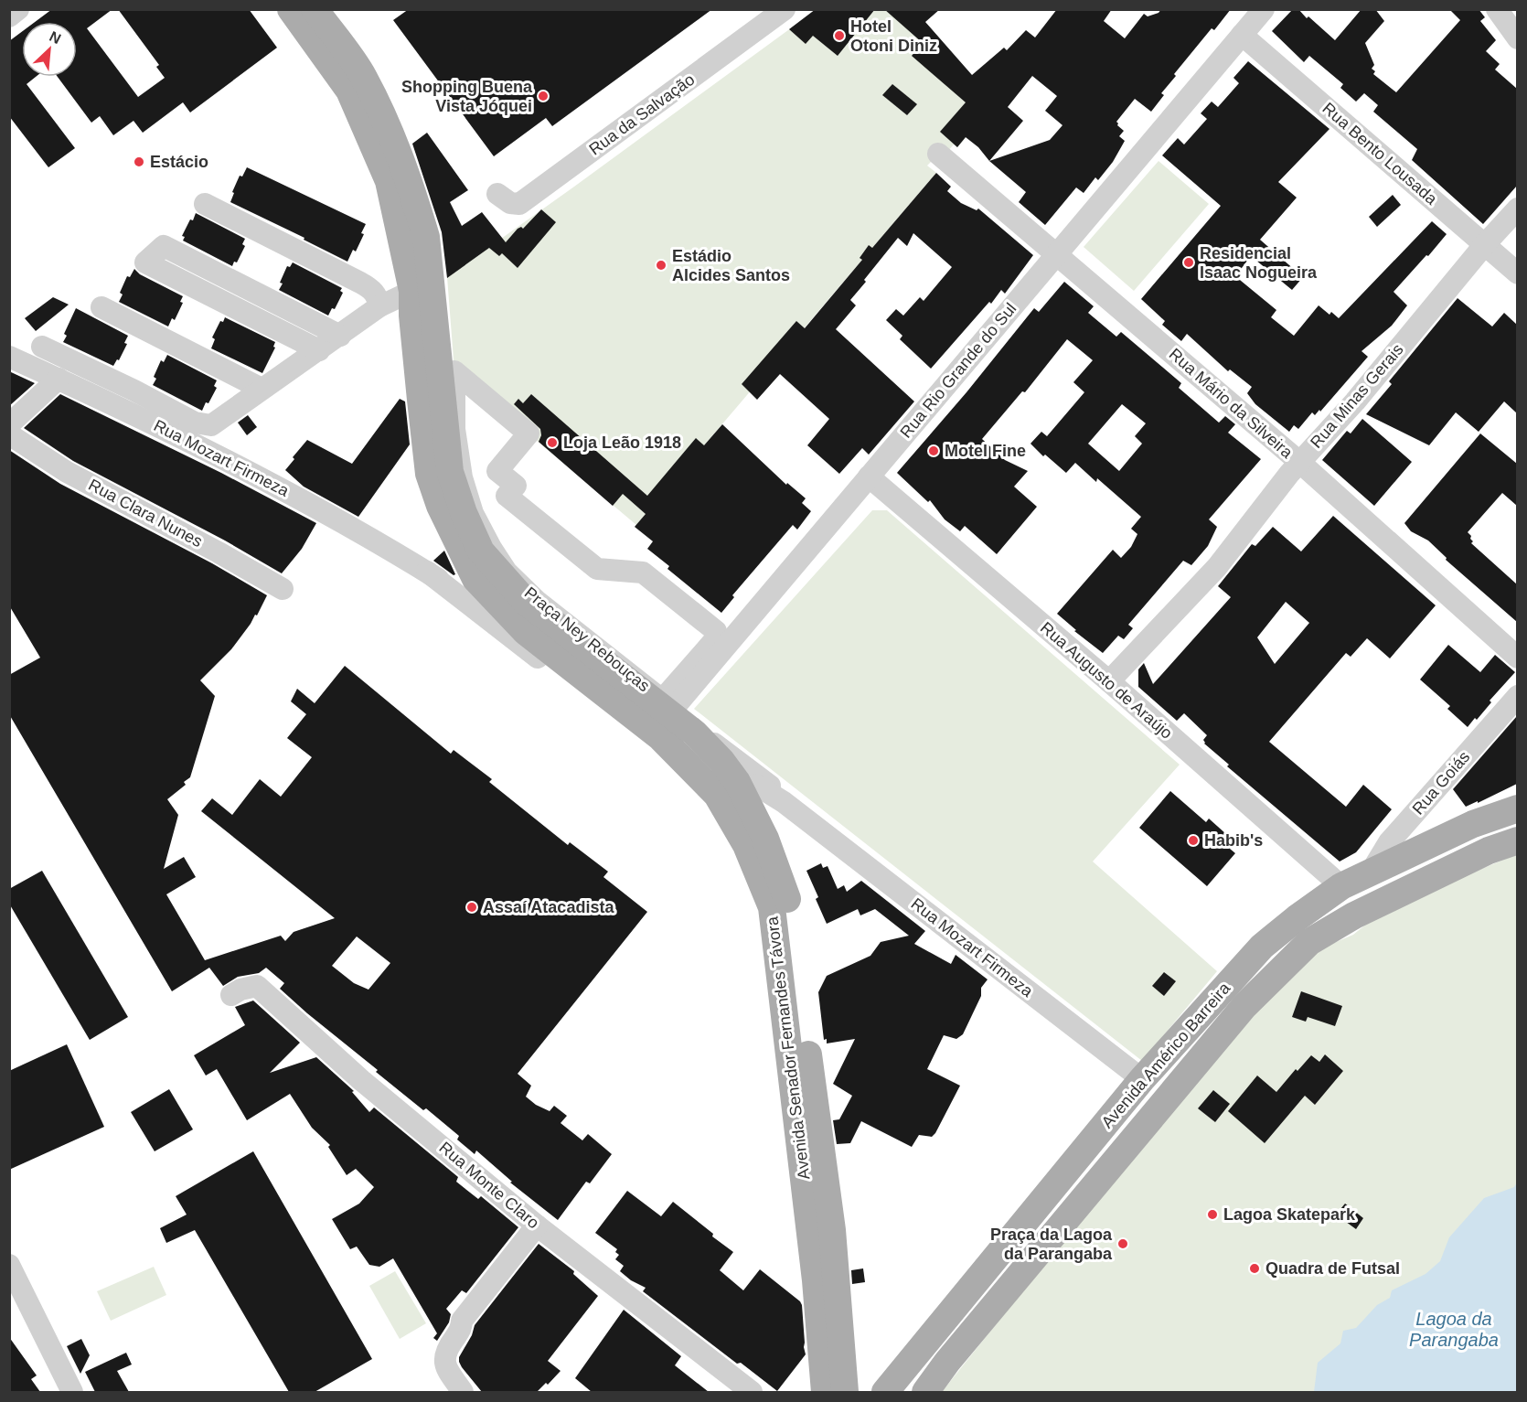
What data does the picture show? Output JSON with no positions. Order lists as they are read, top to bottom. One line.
{"streets":{"main road":["Avenida Senador Fernandes Távora","Avenida Américo Barreira"],"street":["Rua da Salvação","Rua Bento Lousada","Rua Rio Grande do Sul","Rua Minas Gerais","Rua Mário da Silveira","Rua Mozart Firmeza","Rua Clara Nunes","Praça Ney Rebouças","Rua Augusto de Araújo","Rua Goiás","Rua Monte Claro"]},"crossings":[["Rua Bento Lousada","Rua Rio Grande do Sul"],["Rua Bento Lousada","Rua Minas Gerais"],["Rua Rio Grande do Sul","Rua Mário da Silveira"],["Rua Rio Grande do Sul","Rua Mozart Firmeza"],["Rua Rio Grande do Sul","Rua Augusto de Araújo"],["Rua Rio Grande do Sul","Avenida Senador Fernandes Távora"],["Rua Minas Gerais","Rua Mário da Silveira"],["Rua Minas Gerais","Rua Augusto de Araújo"],["Rua Mozart Firmeza","Avenida Senador Fernandes Távora"],["Rua Mozart Firmeza","Avenida Américo Barreira"],["Rua Augusto de Araújo","Avenida Américo Barreira"],["Rua Goiás","Avenida Américo Barreira"]],"water":["Lagoa da Parangaba"],"places":["Hotel Otoni Diniz","Shopping Buena Vista Jóquei","Estácio","Residencial Isaac Nogueira","Estádio Alcides Santos","Loja Leão 1918","Motel Fine","Habib's","Assaí Atacadista","Lagoa Skatepark","Praça da Lagoa da Parangaba","Quadra de Futsal"],"north":"top right"}
